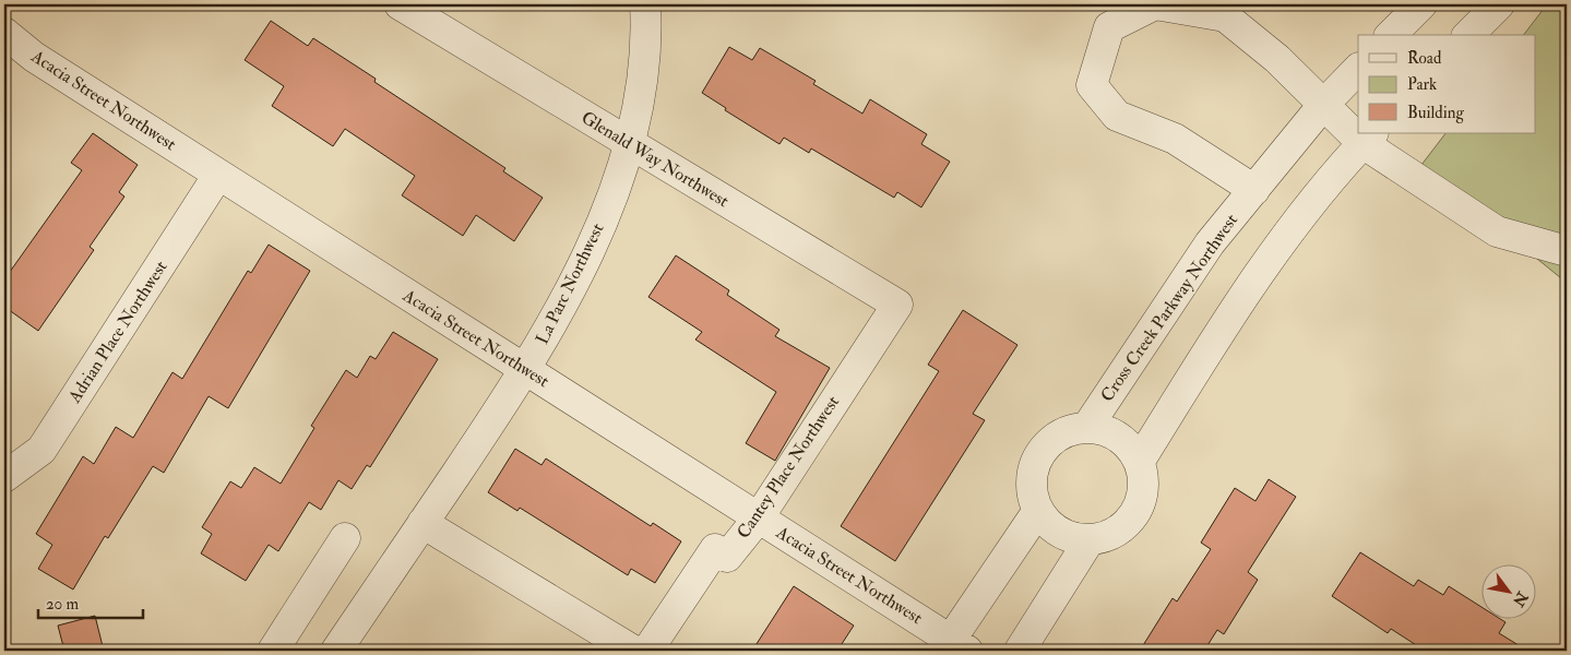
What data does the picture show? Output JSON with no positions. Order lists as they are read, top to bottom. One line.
{"streets":{"street":["Acacia Street Northwest","Glenald Way Northwest","La Parc Northwest","Cross Creek Parkway Northwest","Adrian Place Northwest","Cantey Place Northwest"]},"crossings":[["Acacia Street Northwest","La Parc Northwest"],["Acacia Street Northwest","Adrian Place Northwest"],["Acacia Street Northwest","Cantey Place Northwest"],["Glenald Way Northwest","La Parc Northwest"],["Glenald Way Northwest","Cantey Place Northwest"]],"legend":["Road","Park","Building"],"scale_bar":"20 m","north":"bottom right"}
